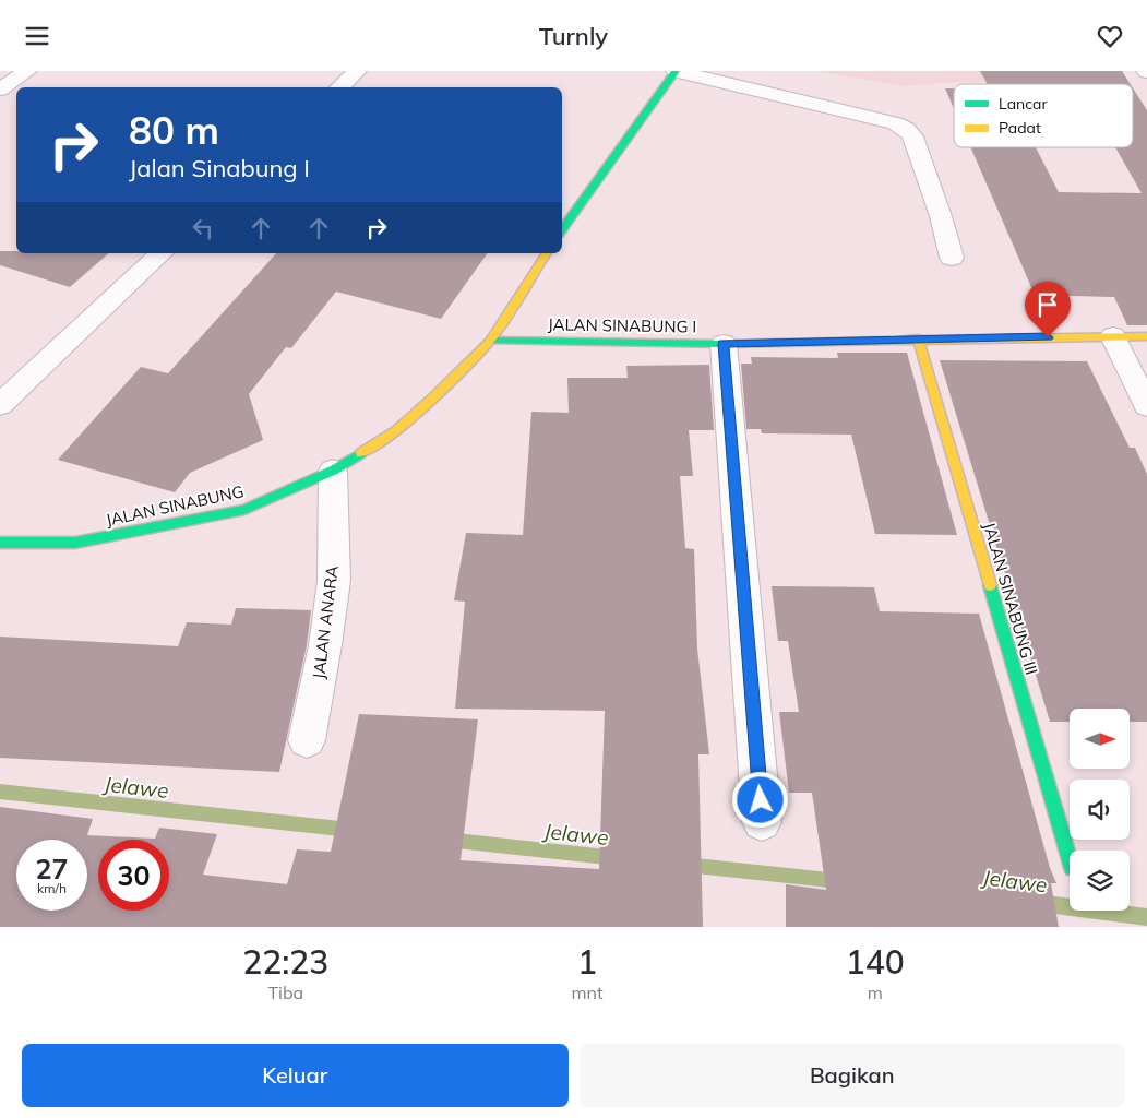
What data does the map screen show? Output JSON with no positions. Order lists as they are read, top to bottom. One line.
{"streets":{"street":["JALAN SINABUNG I","JALAN SINABUNG","JALAN SINABUNG III","JALAN ANARA"]},"crossings":[["JALAN SINABUNG I","JALAN SINABUNG"],["JALAN SINABUNG I","JALAN SINABUNG III"],["JALAN SINABUNG","JALAN ANARA"]],"water":["Jelawe"],"legend":["Lancar","Padat"],"north":"right","page":{"header":"Turnly","turn":["80 m","Jalan Sinabung I"],"speed":"27 km/h","limit":"30","eta":["22:23","Tiba","1","mnt","140","m"],"buttons":["Keluar","Bagikan"]}}
